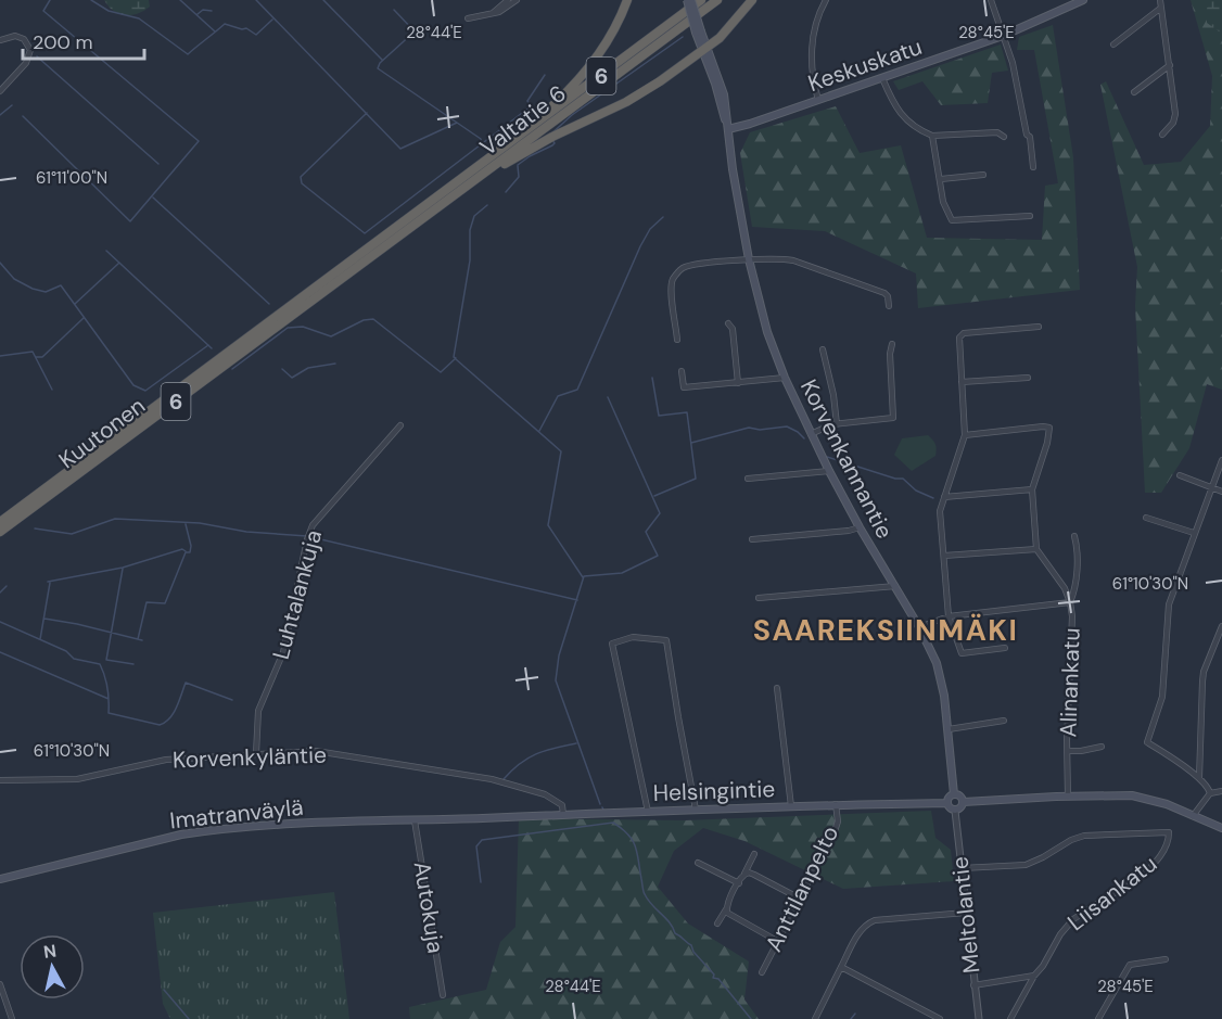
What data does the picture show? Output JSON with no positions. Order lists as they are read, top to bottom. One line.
{"streets":{"highway":["6","Valtatie 6","Kuutonen"],"main road":["Keskuskatu","Korvenkannantie","Helsingintie","Imatranväylä"],"street":["Luhtalankuja","Alinankatu","Korvenkyläntie","Anttilanpelto","Liisankatu","Autokuja","Meltolantie"]},"crossings":[["Keskuskatu","Korvenkannantie"],["Valtatie 6","Kuutonen"],["Korvenkannantie","Helsingintie"],["Korvenkannantie","Meltolantie"],["Luhtalankuja","Korvenkyläntie"],["Korvenkyläntie","Helsingintie"],["Helsingintie","Imatranväylä"],["Helsingintie","Anttilanpelto"],["Helsingintie","Meltolantie"],["Imatranväylä","Autokuja"],["Liisankatu","Meltolantie"]],"districts":["SAAREKSIINMÄKI"],"scale_bar":"200 m","north":"top","coordinates":["28°44'E","28°45'E","61°11'00\"N","61°10'30\"N"]}
